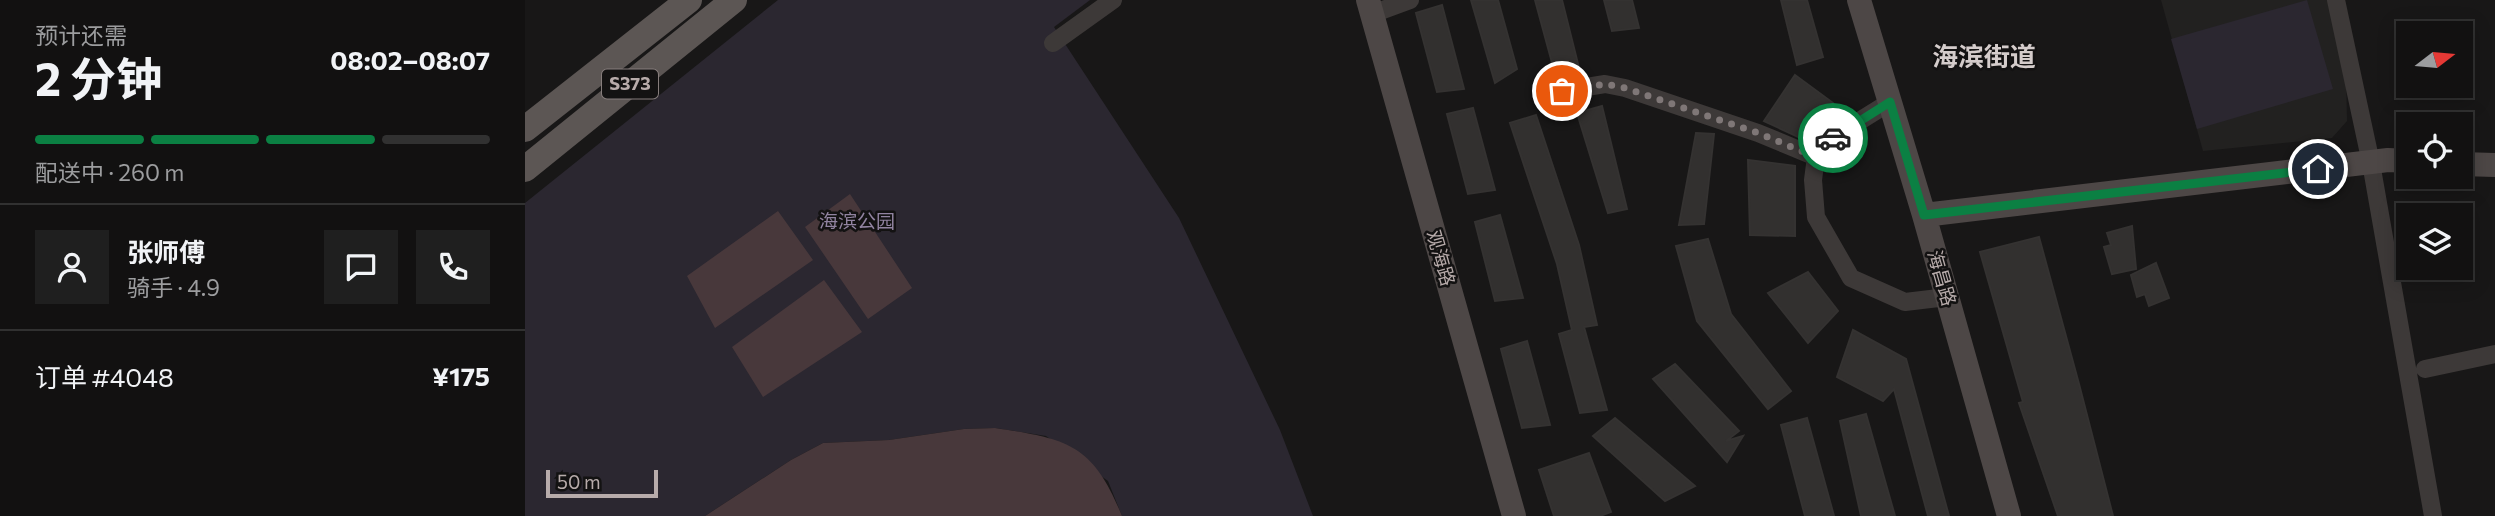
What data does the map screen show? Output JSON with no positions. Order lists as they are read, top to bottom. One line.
{"streets":{"main road":["S373"],"street":["观海路","海昌路"]},"districts":["海滨街道"],"parks":["海滨公园"],"scale_bar":"50 m","north":"right","page":{"heading":["2 分钟","预计还需","08:02–08:07"],"panel":["张师傅","骑手 · 4.9","订单 #4048","¥175"],"bar":"配送中 · 260 m","scale":"50 m"}}
